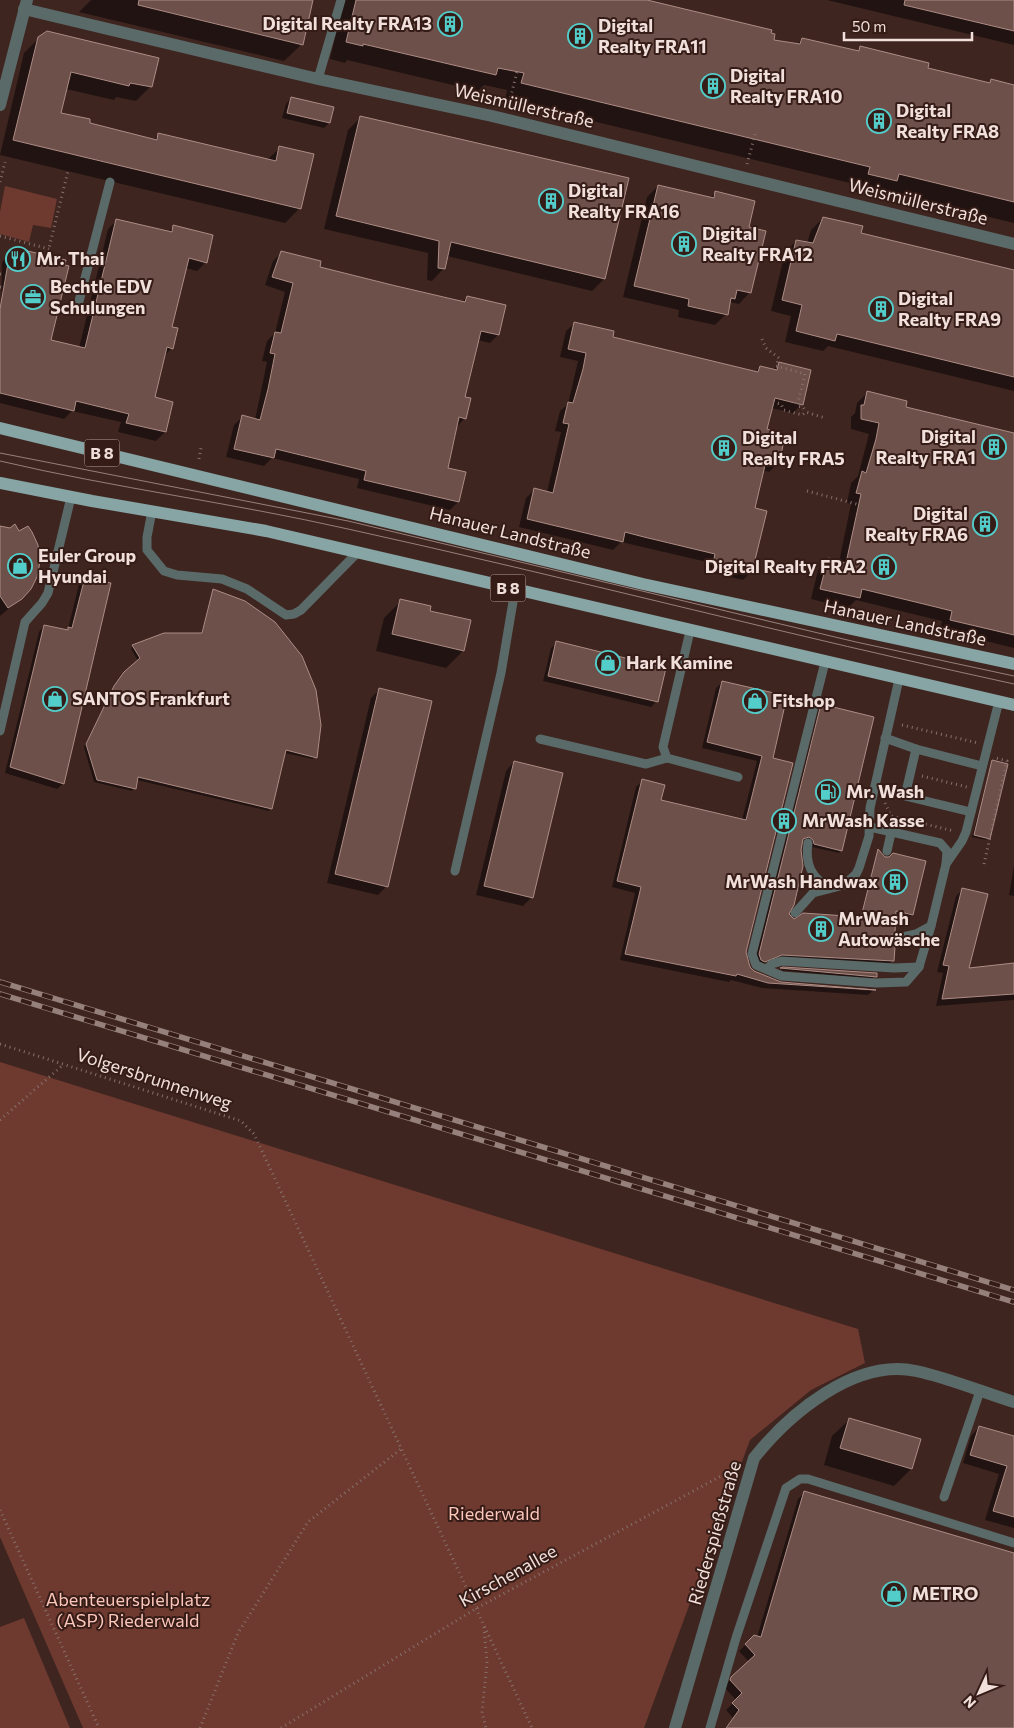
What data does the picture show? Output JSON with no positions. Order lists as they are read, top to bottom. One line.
{"streets":{"main road":["B 8","Hanauer Landstraße"],"street":["Weismüllerstraße","Riederspießstraße"],"path":["Volgersbrunnenweg","Kirschenallee"]},"crossings":[["Riederspießstraße","Kirschenallee"]],"parks":["Riederwald","Abenteuerspielplatz (ASP) Riederwald"],"places":{"building":["Digital Realty FRA13","Digital Realty FRA11","Digital Realty FRA10","Digital Realty FRA8","Digital Realty FRA16","Digital Realty FRA12","Digital Realty FRA9","Digital Realty FRA1","Digital Realty FRA5","Digital Realty FRA6","Digital Realty FRA2","MrWash Kasse","MrWash Handwax","MrWash Autowäsche"],"restaurant":["Mr. Thai"],"office":["Bechtle EDV Schulungen"],"shop":["Euler Group Hyundai","Hark Kamine","SANTOS Frankfurt","Fitshop","METRO"],"fuel station":["Mr. Wash"]},"scale_bar":"50 m","north":"bottom left"}
